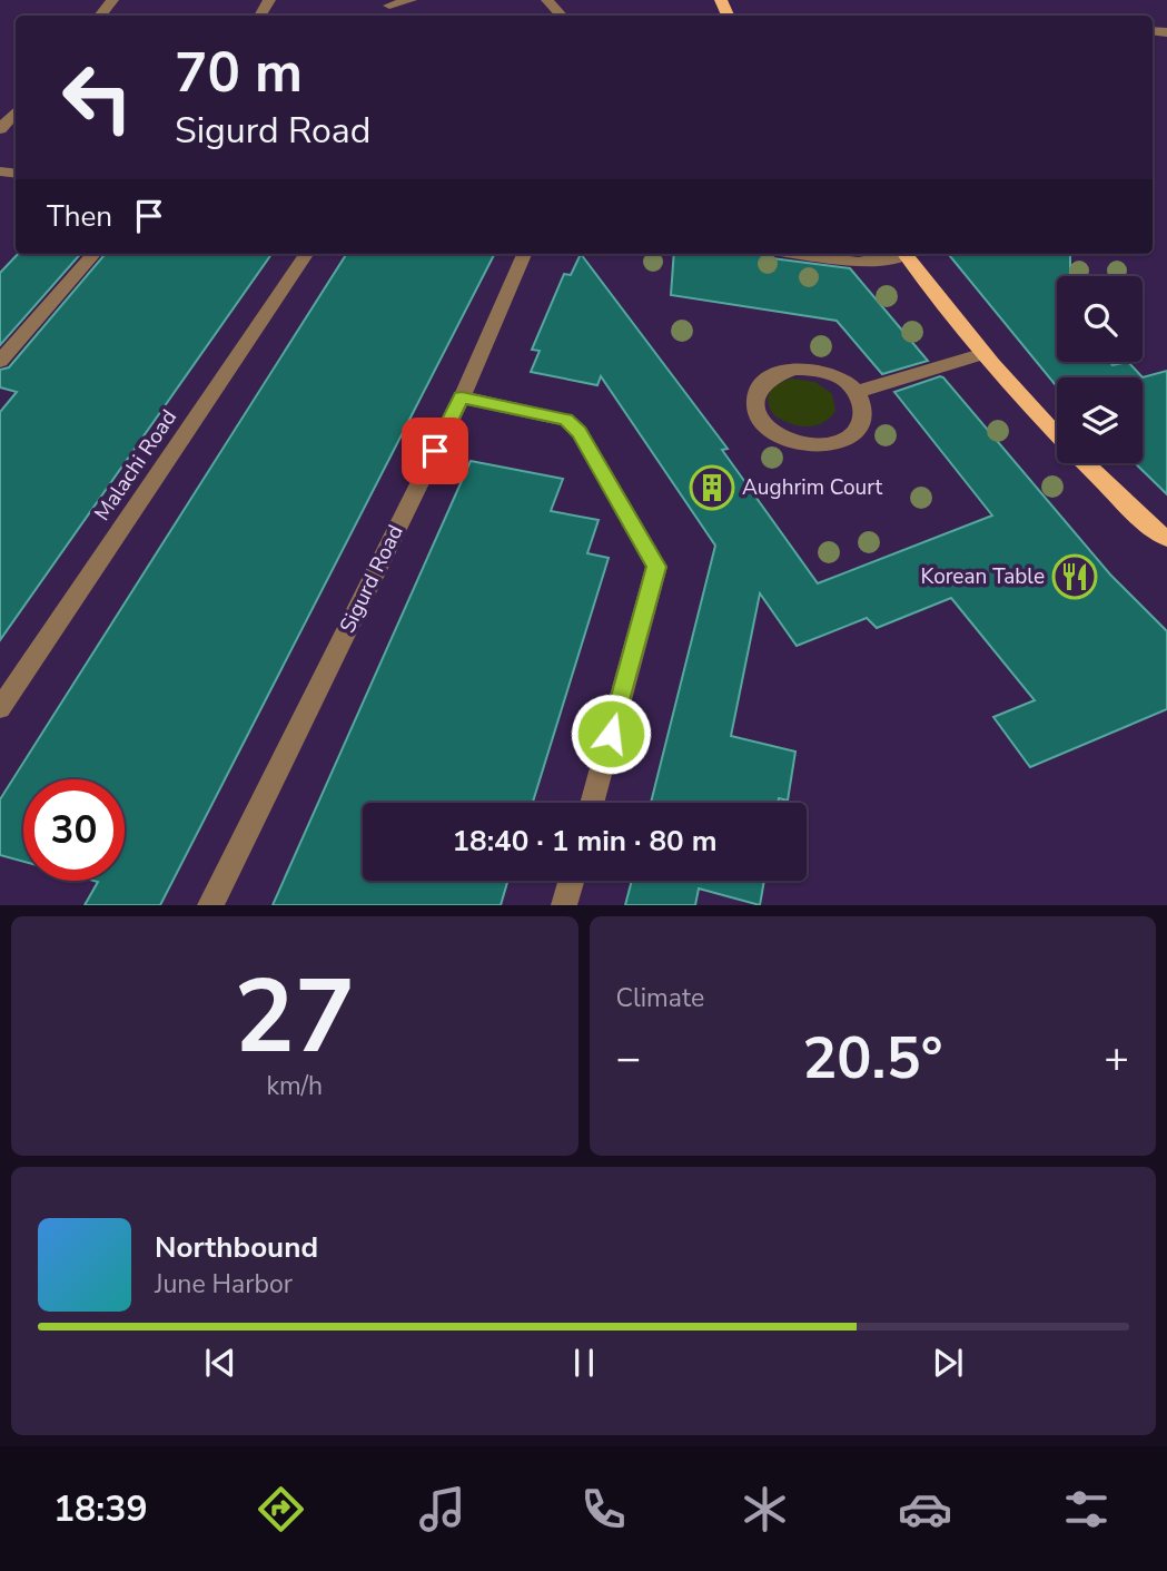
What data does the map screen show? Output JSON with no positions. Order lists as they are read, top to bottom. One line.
{"streets":{"street":["Malachi Road","Sigurd Road"]},"places":{"building":["Aughrim Court"],"restaurant":["Korean Table"]},"page":{"turn":["70 m","Sigurd Road"],"then":"Then","limit":"30","trip":"18:40 · 1 min · 80 m","tile":[["27","km/h"],"Climate"],"heat":["−","20.5°","+"],"song":["Northbound","June Harbor"],"tabs":"18:39"}}
